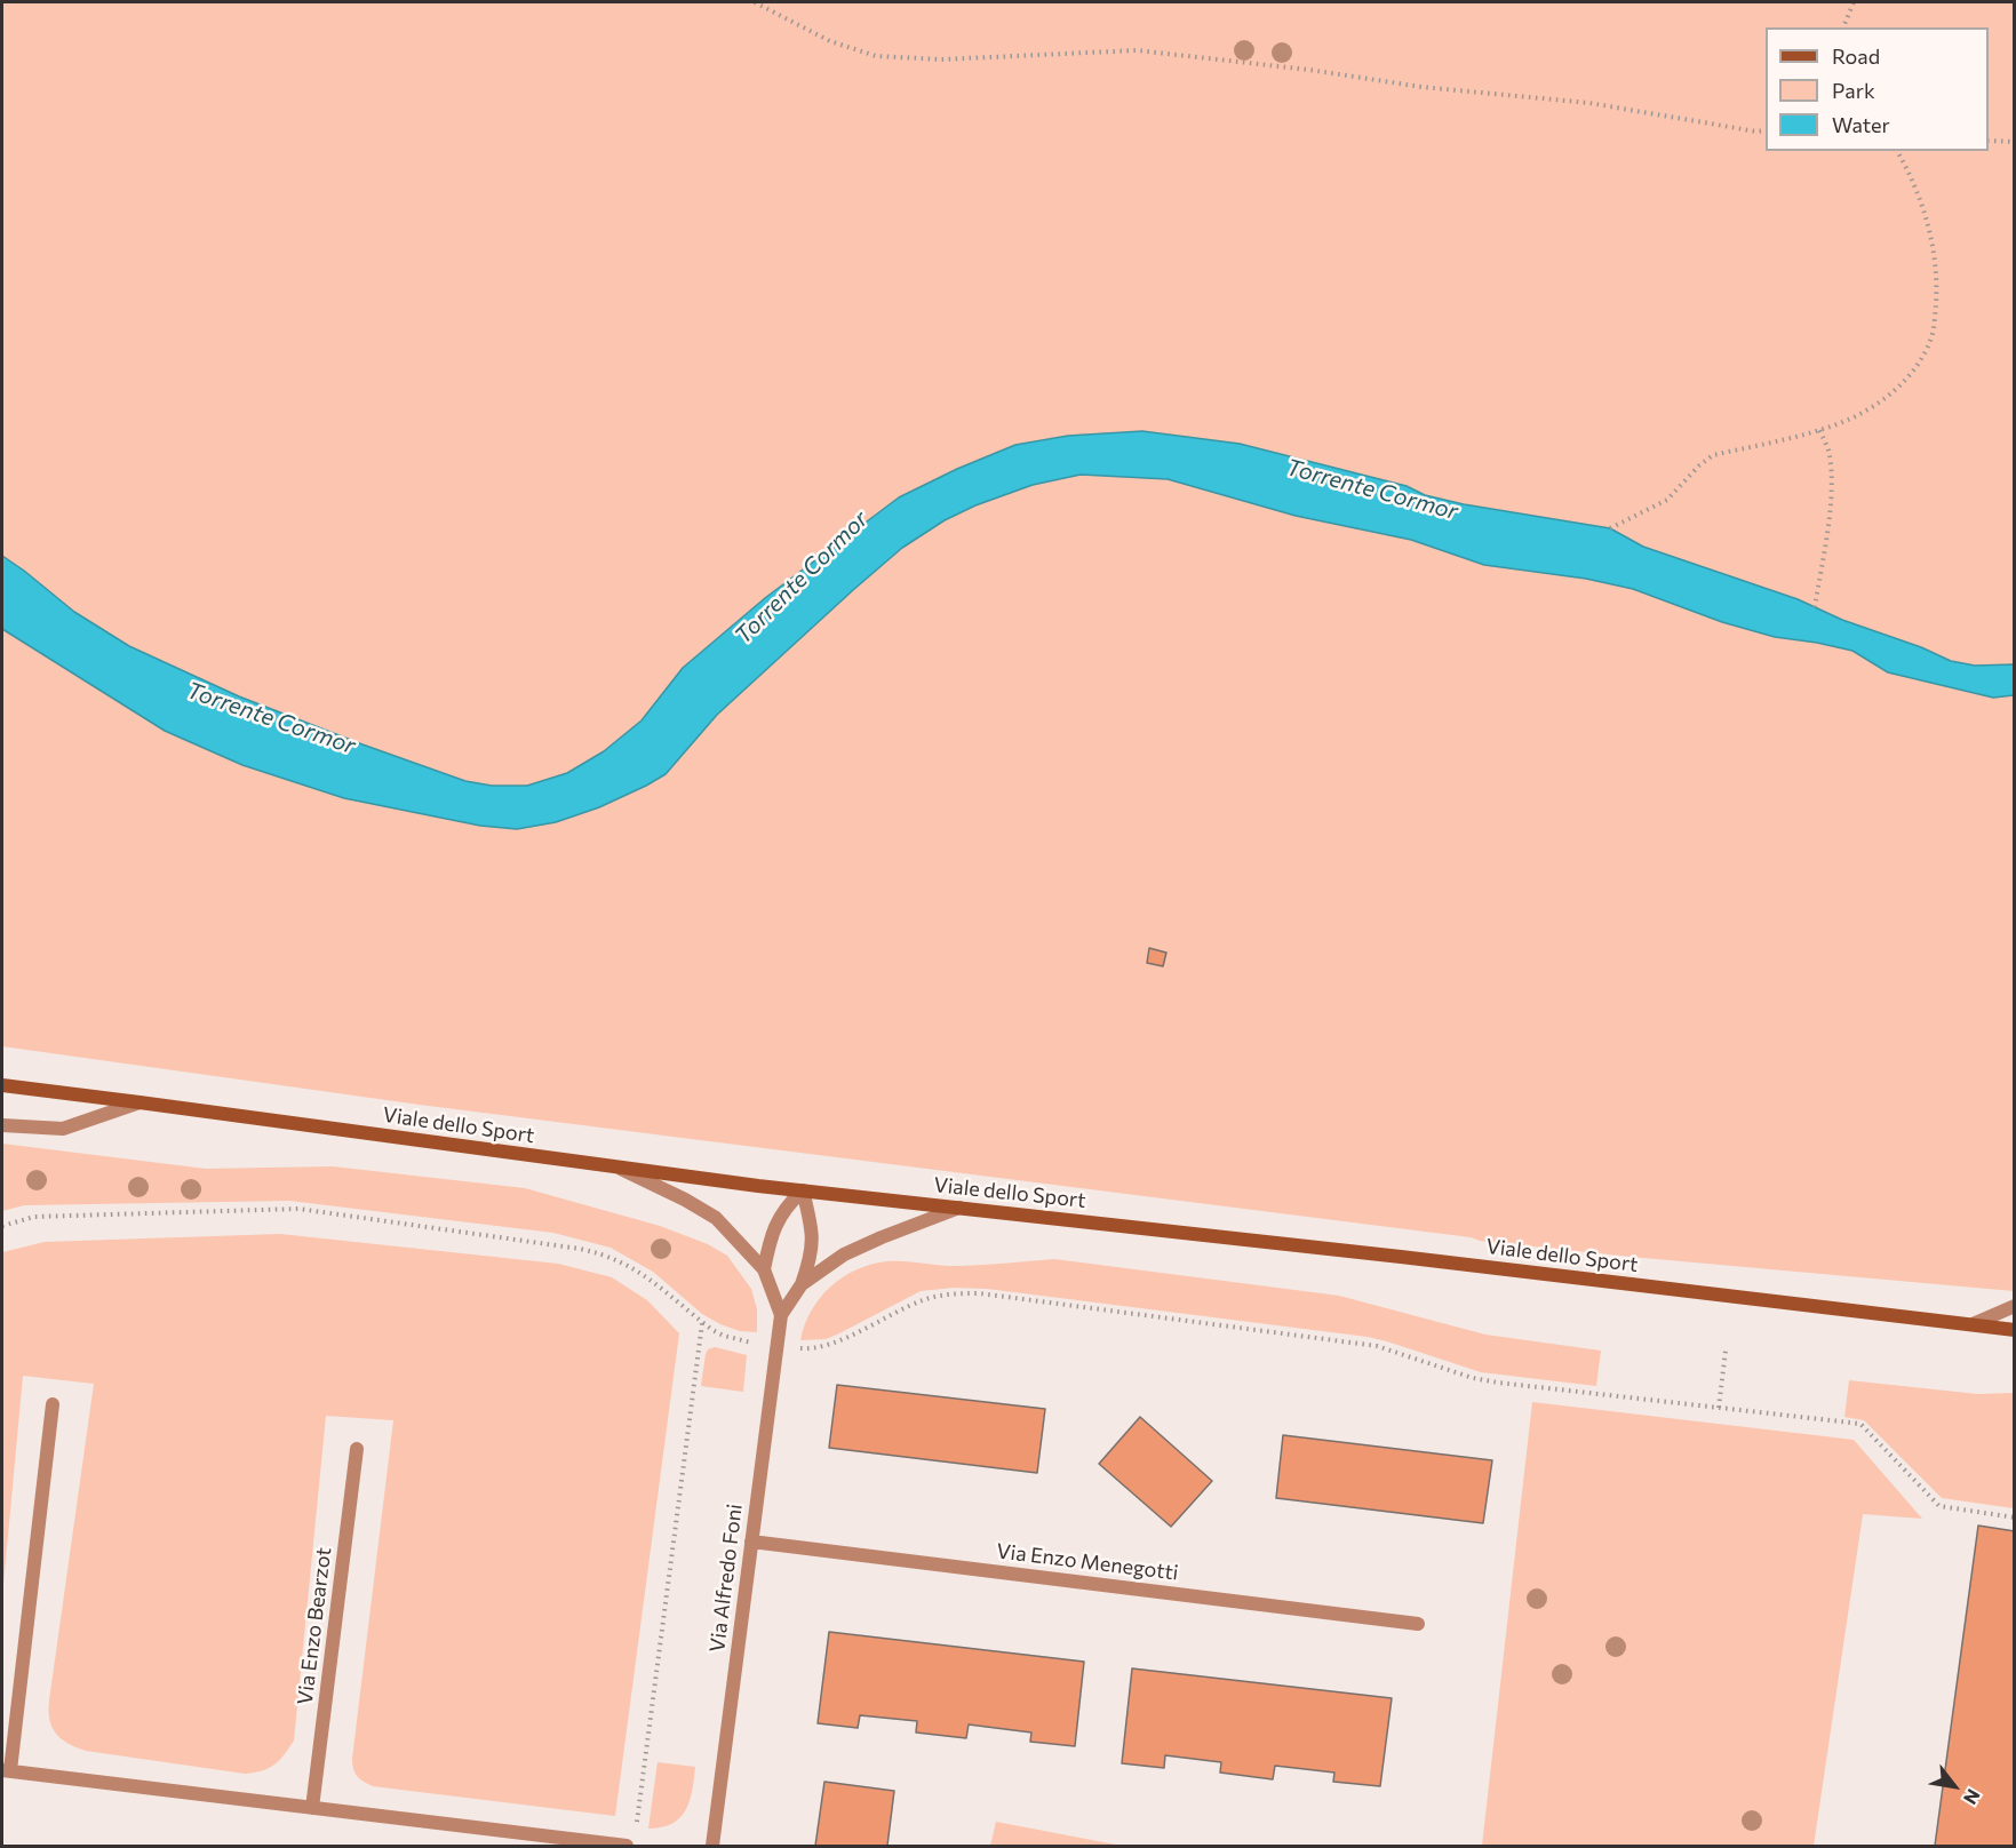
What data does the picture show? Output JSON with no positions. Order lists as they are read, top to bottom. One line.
{"streets":{"street":["Viale dello Sport","Via Enzo Menegotti","Via Alfredo Foni","Via Enzo Bearzot"]},"crossings":[["Viale dello Sport","Via Alfredo Foni"],["Via Enzo Menegotti","Via Alfredo Foni"]],"water":["Torrente Cormor"],"legend":["Road","Park","Water"],"north":"bottom right"}
